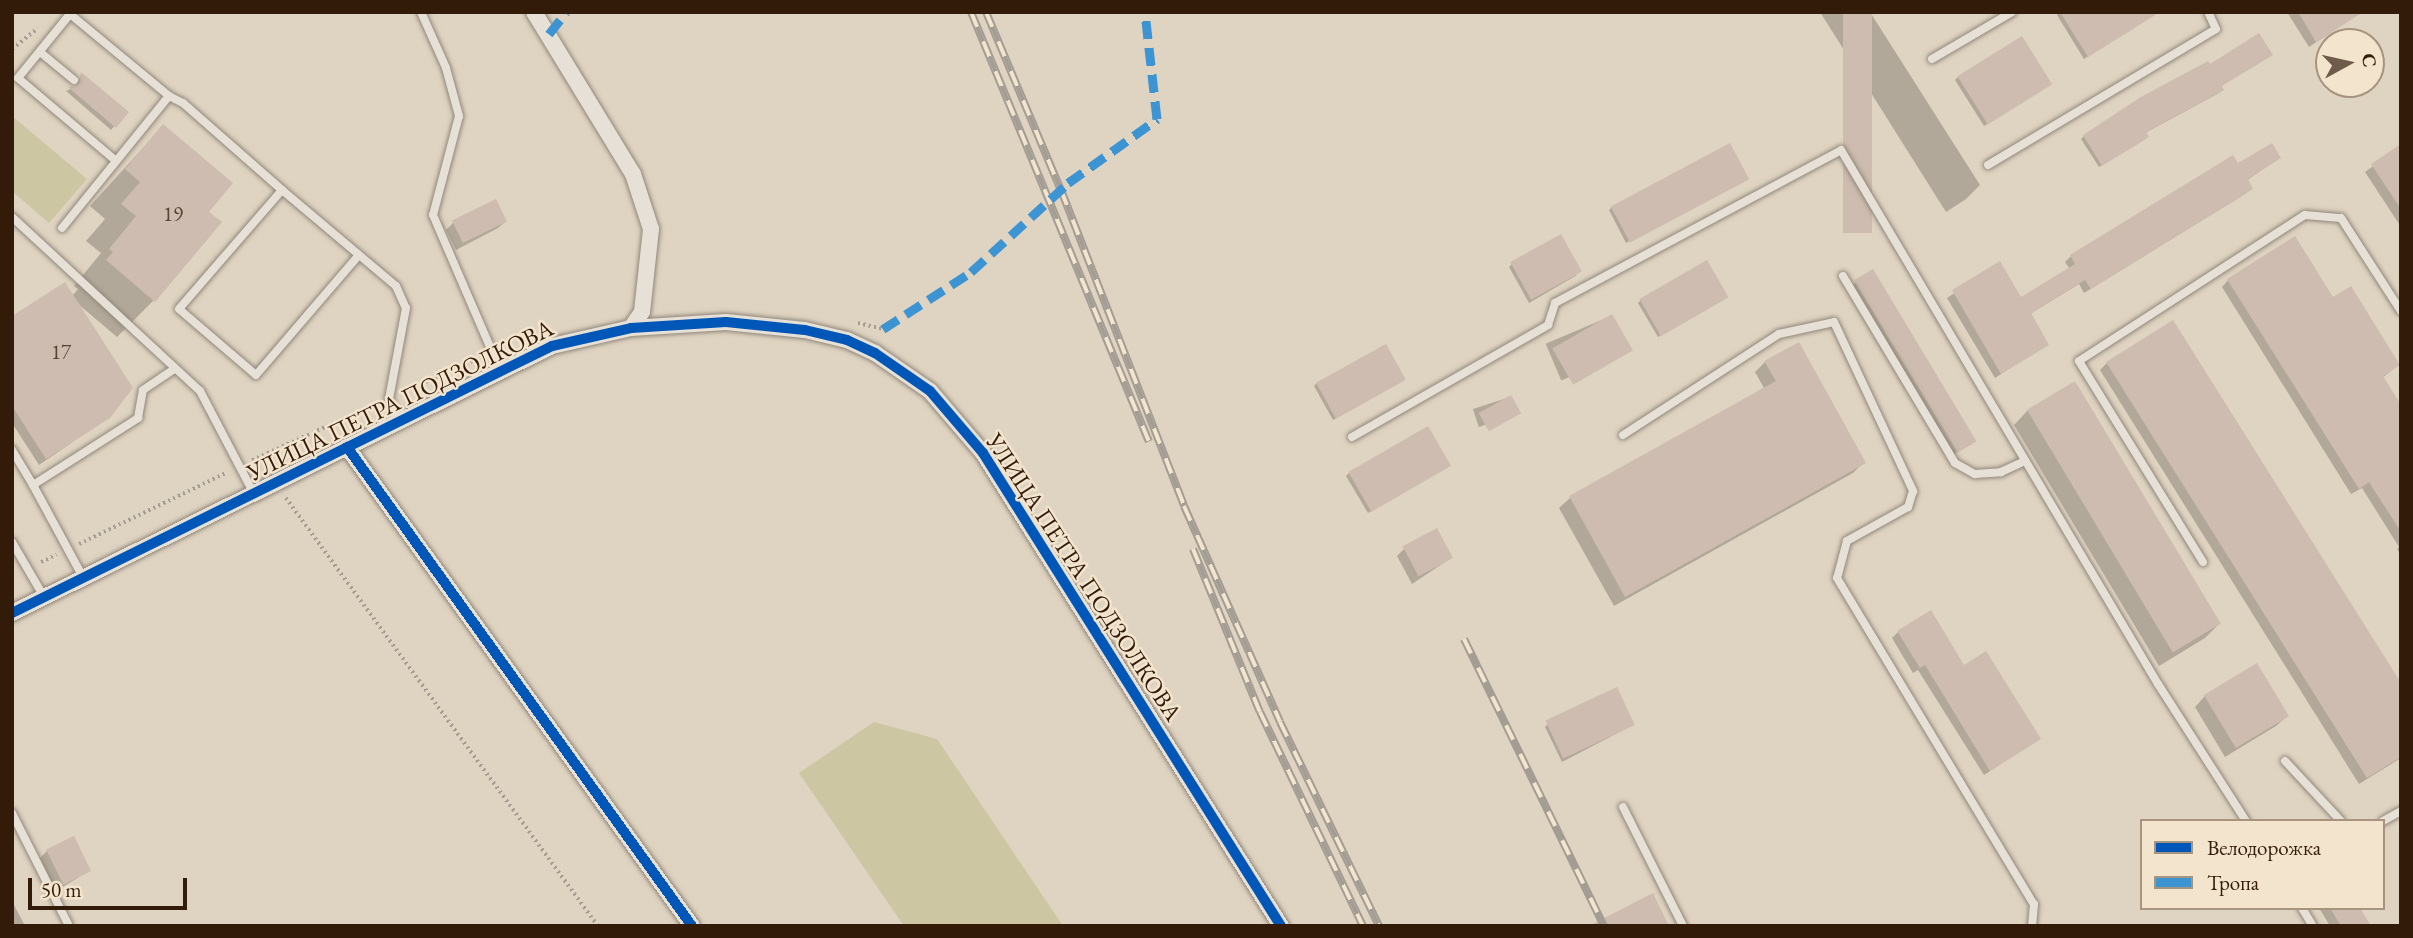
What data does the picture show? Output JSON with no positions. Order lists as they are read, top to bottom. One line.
{"streets":{"street":["УЛИЦА ПЕТРА ПОДЗОЛКОВА"]},"house_numbers":["19","17"],"legend":["Велодорожка","Тропа"],"scale_bar":"50 m","north":"right"}
